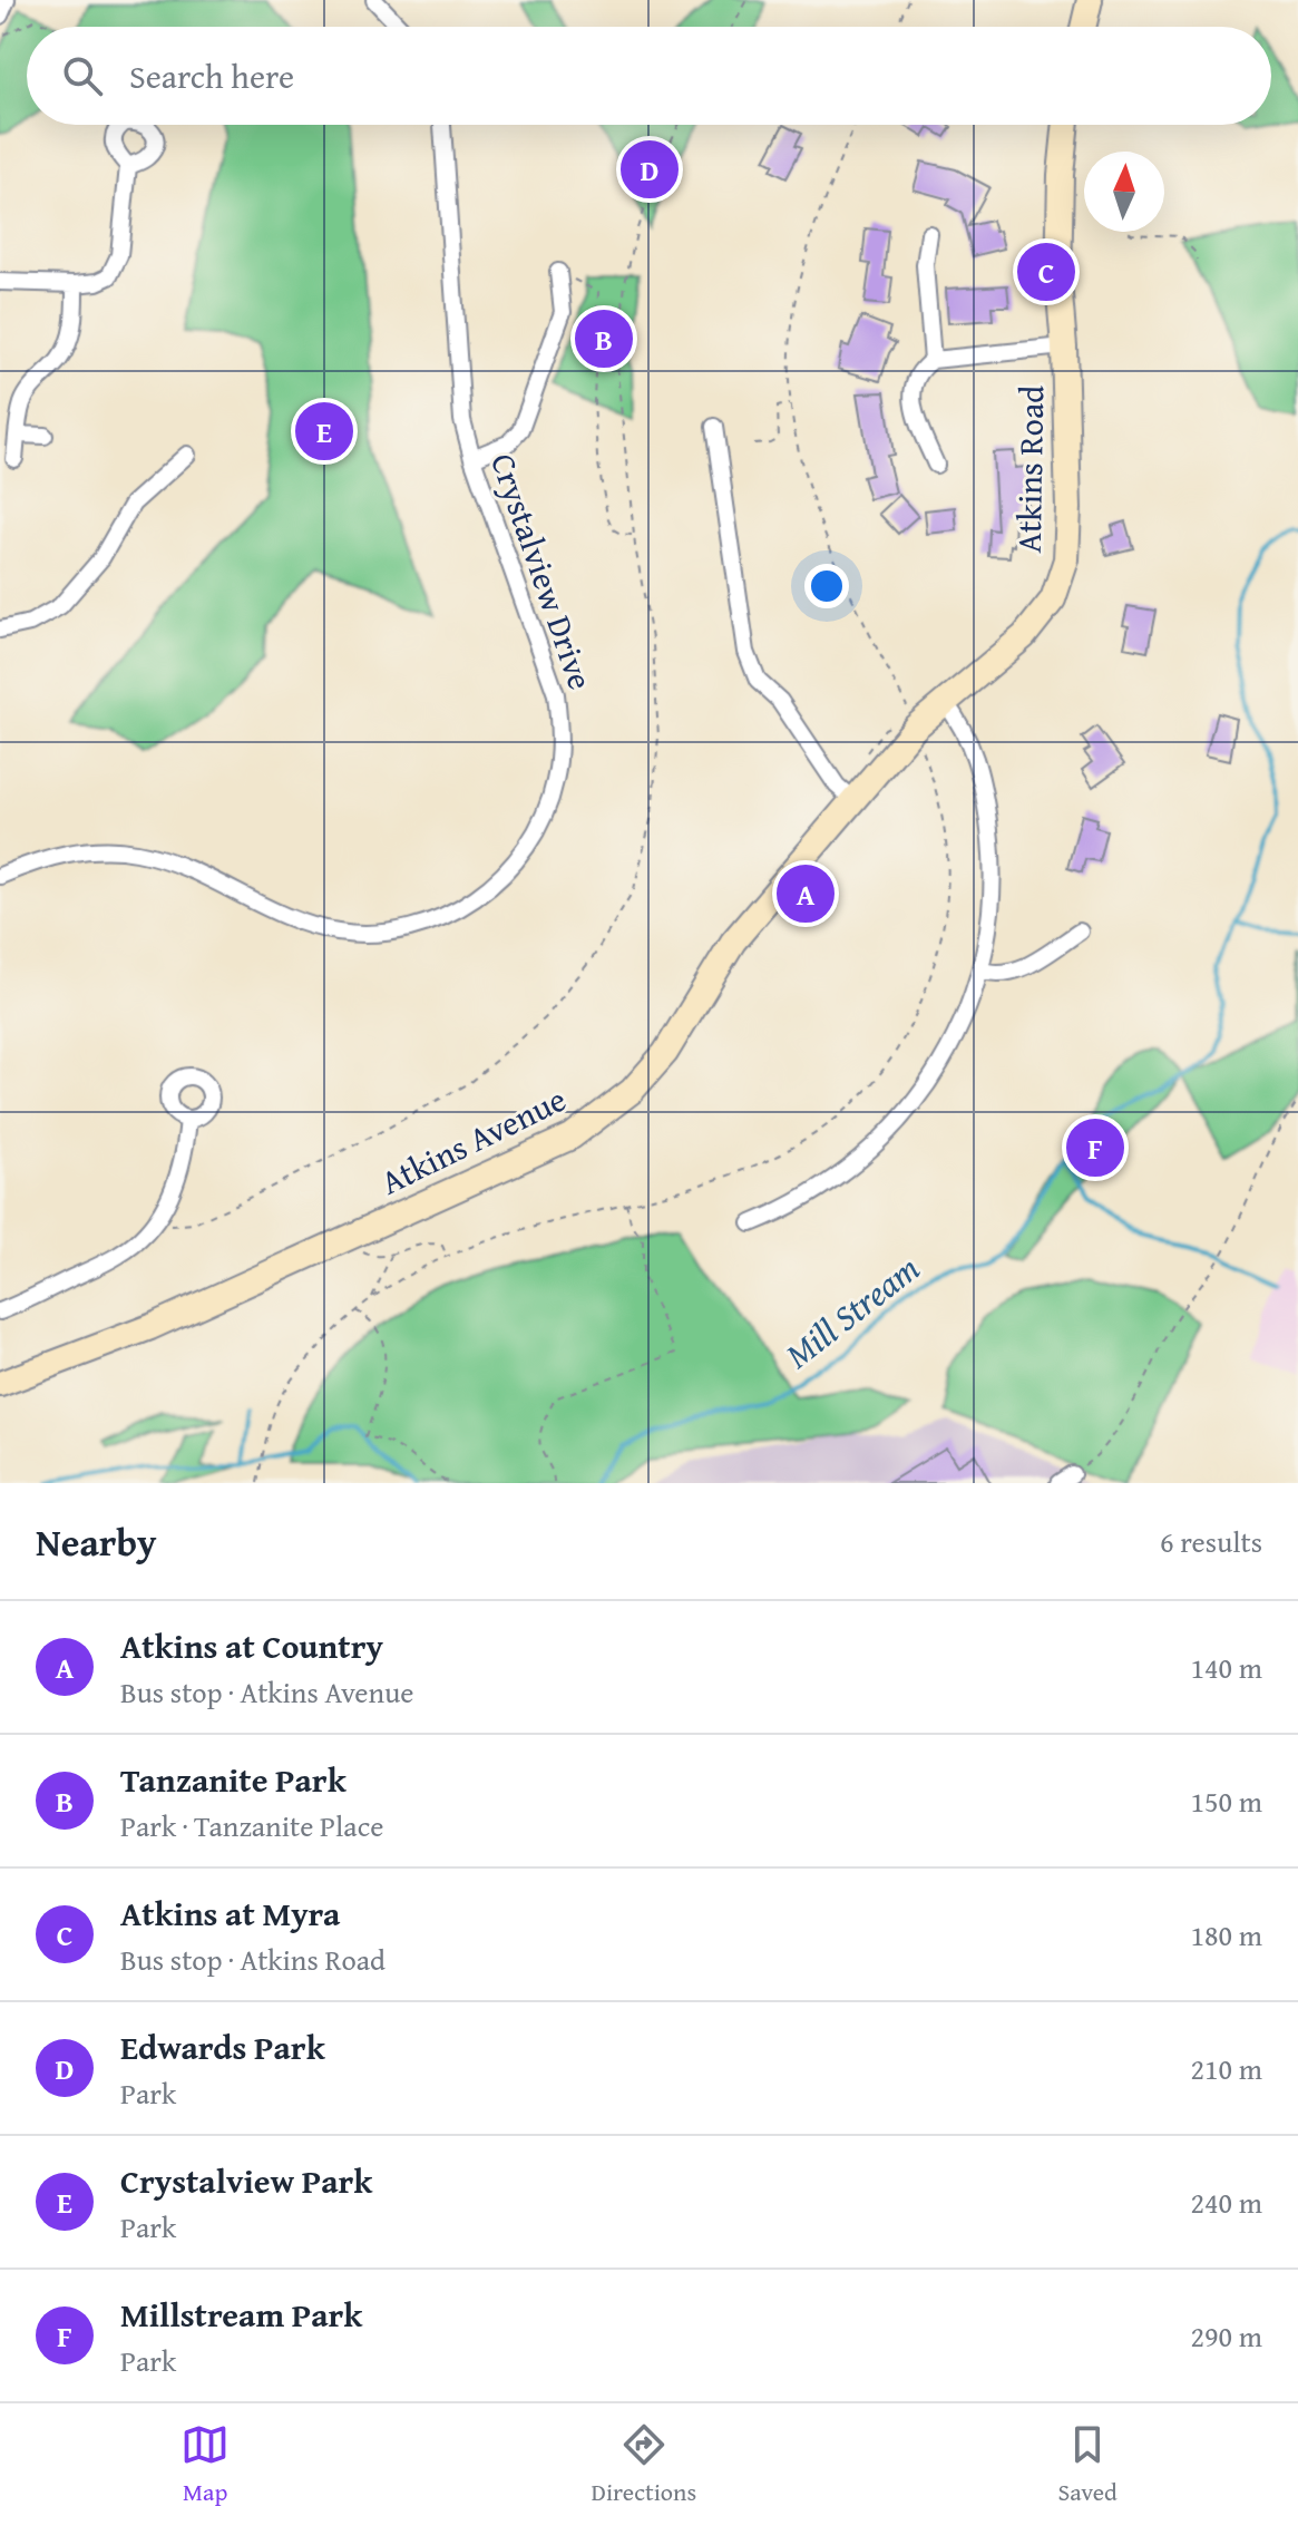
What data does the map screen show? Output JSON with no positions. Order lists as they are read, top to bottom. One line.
{"streets":{"street":["Atkins Road","Crystalview Drive","Atkins Avenue"]},"crossings":[["Atkins Road","Atkins Avenue"]],"water":["Mill Stream"],"north":"top","page":{"search":"Search here","pins":["D","C","B","E","A","F"],"heading":["Nearby","6 results"],"list":[{"mark":"A","name":"Atkins at Country","note":"Bus stop · Atkins Avenue","value":"140 m"},{"mark":"B","name":"Tanzanite Park","note":"Park · Tanzanite Place","value":"150 m"},{"mark":"C","name":"Atkins at Myra","note":"Bus stop · Atkins Road","value":"180 m"},{"mark":"D","name":"Edwards Park","note":"Park","value":"210 m"},{"mark":"E","name":"Crystalview Park","note":"Park","value":"240 m"},{"mark":"F","name":"Millstream Park","note":"Park","value":"290 m"}],"nav":["Map","Directions","Saved"]}}
